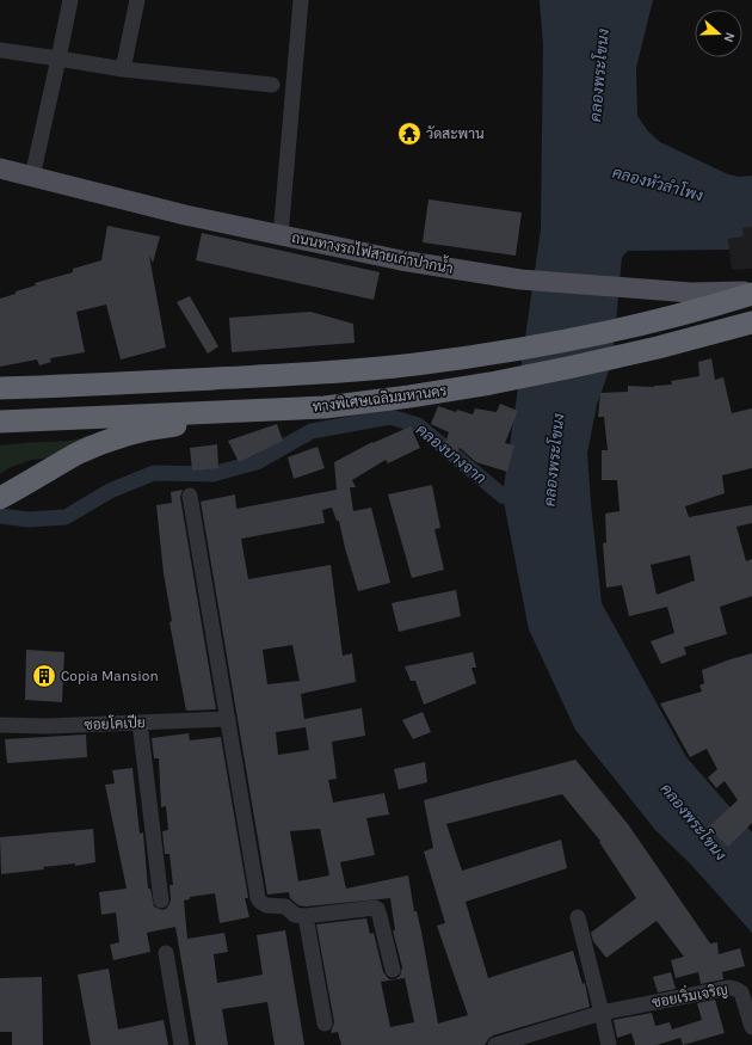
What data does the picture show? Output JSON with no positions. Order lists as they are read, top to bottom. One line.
{"streets":{"highway":["ทางพิเศษเฉลิมมหานคร"],"main road":["ถนนทางรถไฟสายเก่าปากน้ำ"],"street":["ซอยโคเปีย","ซอยเริ่มเจริญ"]},"crossings":[["ถนนทางรถไฟสายเก่าปากน้ำ","ทางพิเศษเฉลิมมหานคร"]],"water":["คลองพระโขนง","คลองหัวลำโพง","คลองบางจาก"],"places":{"temple":["วัดสะพาน"],"building":["Copia Mansion"]},"north":"right"}
